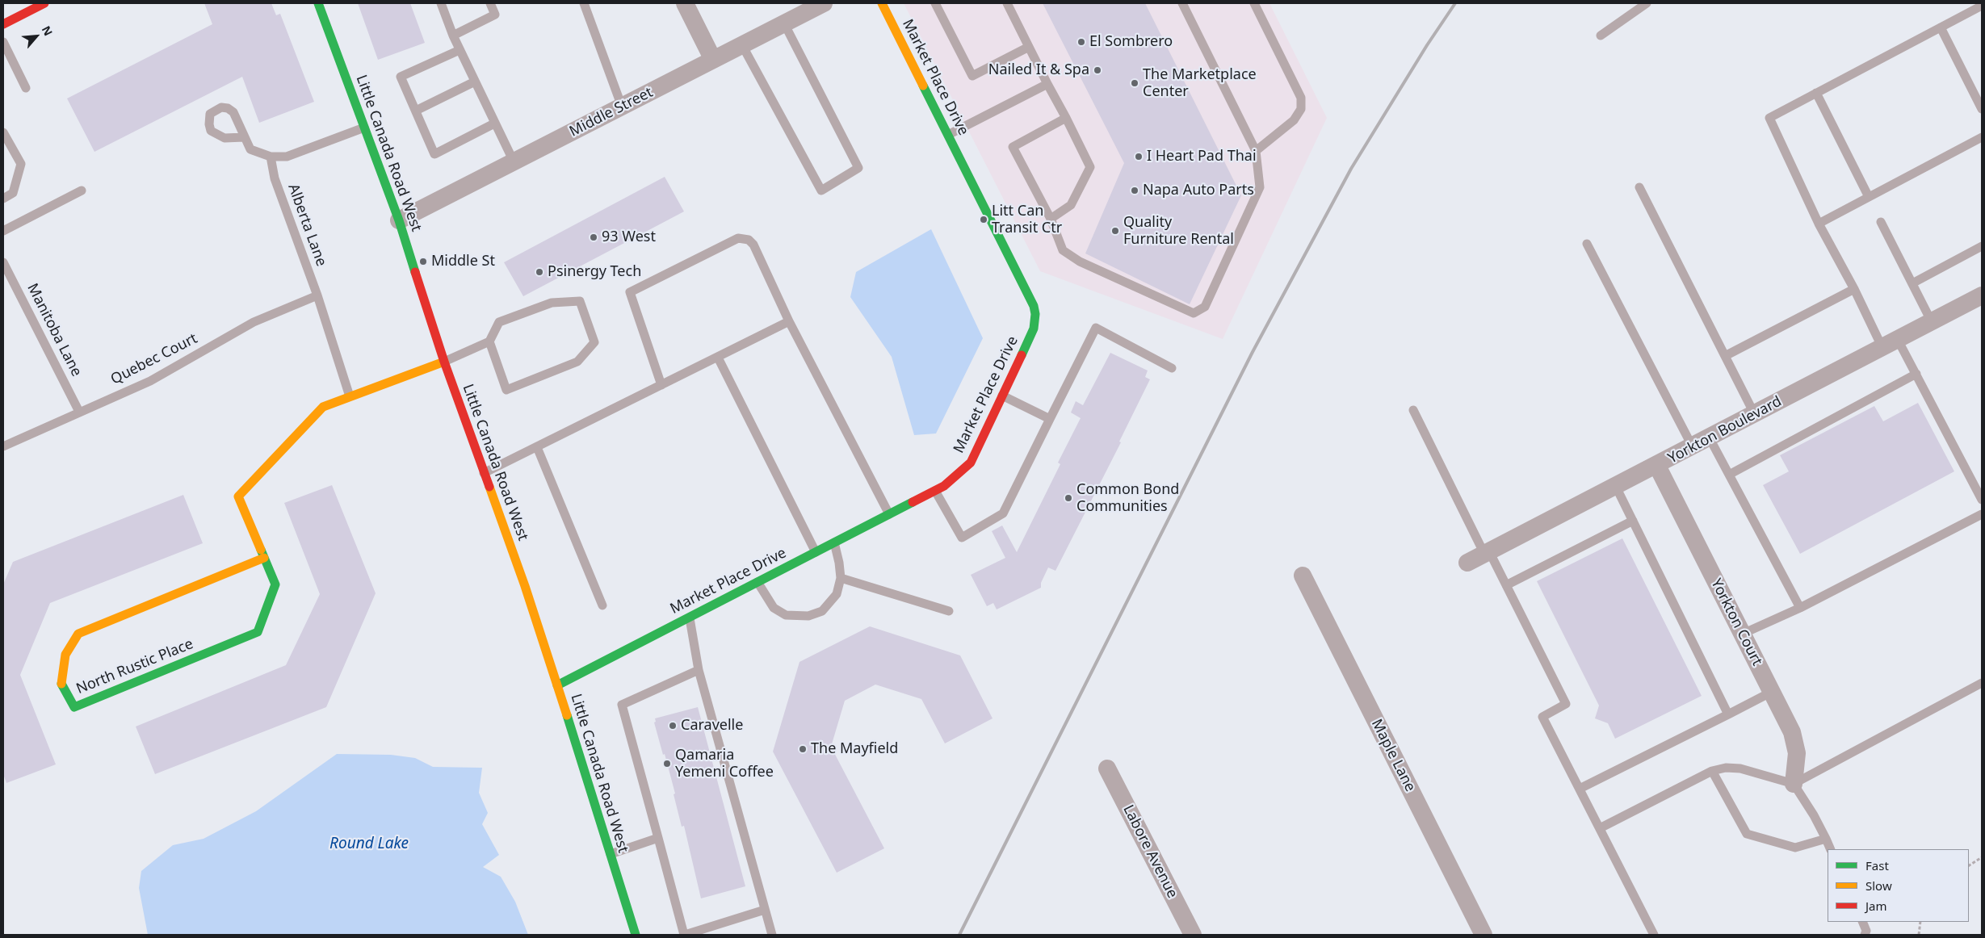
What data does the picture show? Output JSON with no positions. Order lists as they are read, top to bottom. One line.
{"streets":{"street":["Market Place Drive","Middle Street","Little Canada Road West","Yorkton Boulevard","Yorkton Court","North Rustic Place","Maple Lane","Labore Avenue"],"lane":["Alberta Lane","Manitoba Lane","Quebec Court"]},"crossings":[["Market Place Drive","Little Canada Road West"],["Middle Street","Little Canada Road West"],["Little Canada Road West","North Rustic Place"],["Alberta Lane","Quebec Court"],["Alberta Lane","North Rustic Place"],["Manitoba Lane","Quebec Court"],["Yorkton Boulevard","Yorkton Court"]],"water":["Round Lake"],"places":["El Sombrero","Nailed It & Spa","The Marketplace Center","I Heart Pad Thai","Napa Auto Parts","Litt Can Transit Ctr","Quality Furniture Rental","93 West","Middle St","Psinergy Tech","Common Bond Communities","Caravelle","The Mayfield","Qamaria Yemeni Coffee"],"legend":["Fast","Slow","Jam"],"north":"top right"}
